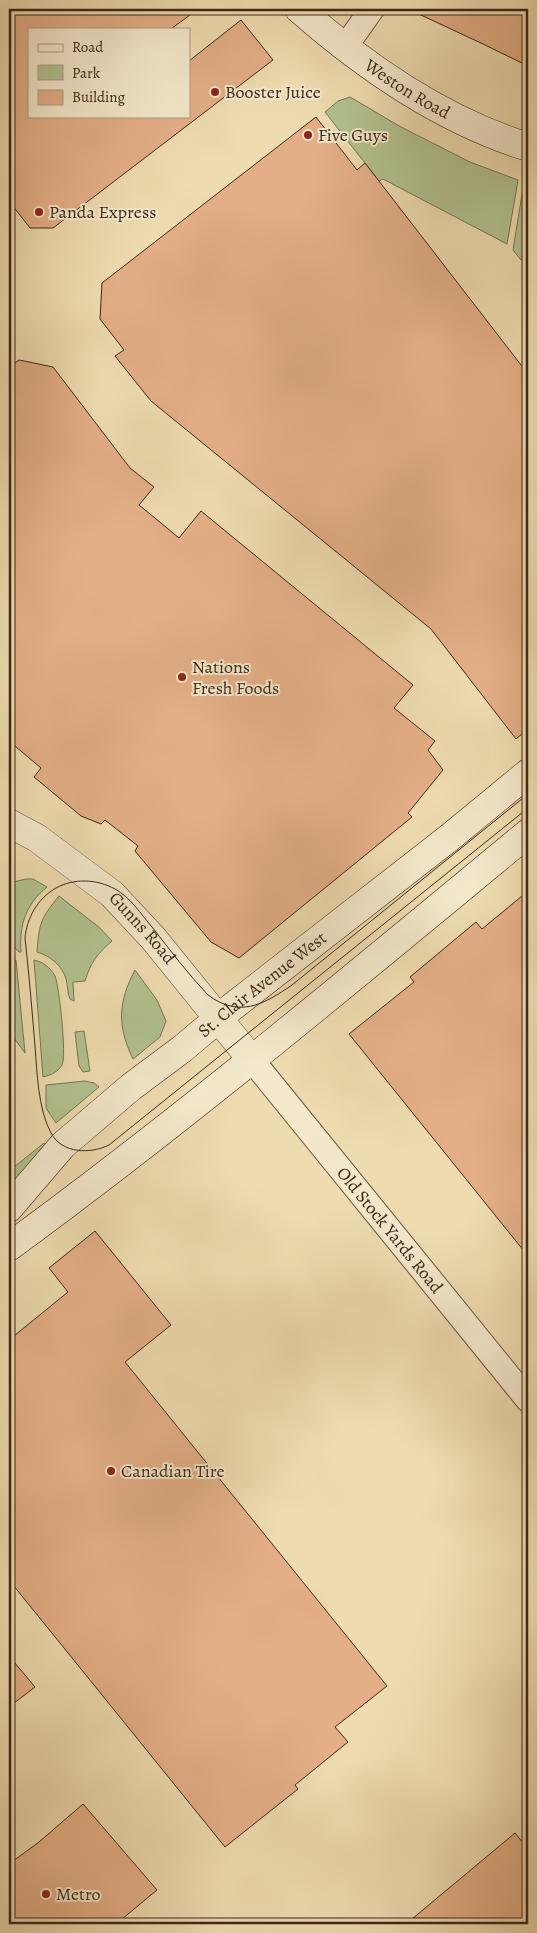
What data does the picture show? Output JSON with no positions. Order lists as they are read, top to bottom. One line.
{"streets":{"main road":["Weston Road","Gunns Road","St. Clair Avenue West"],"street":["Old Stock Yards Road"]},"crossings":[["Gunns Road","St. Clair Avenue West"],["Gunns Road","Old Stock Yards Road"]],"places":["Booster Juice","Five Guys","Panda Express","Nations Fresh Foods","Canadian Tire","Metro"],"legend":["Road","Park","Building"]}
